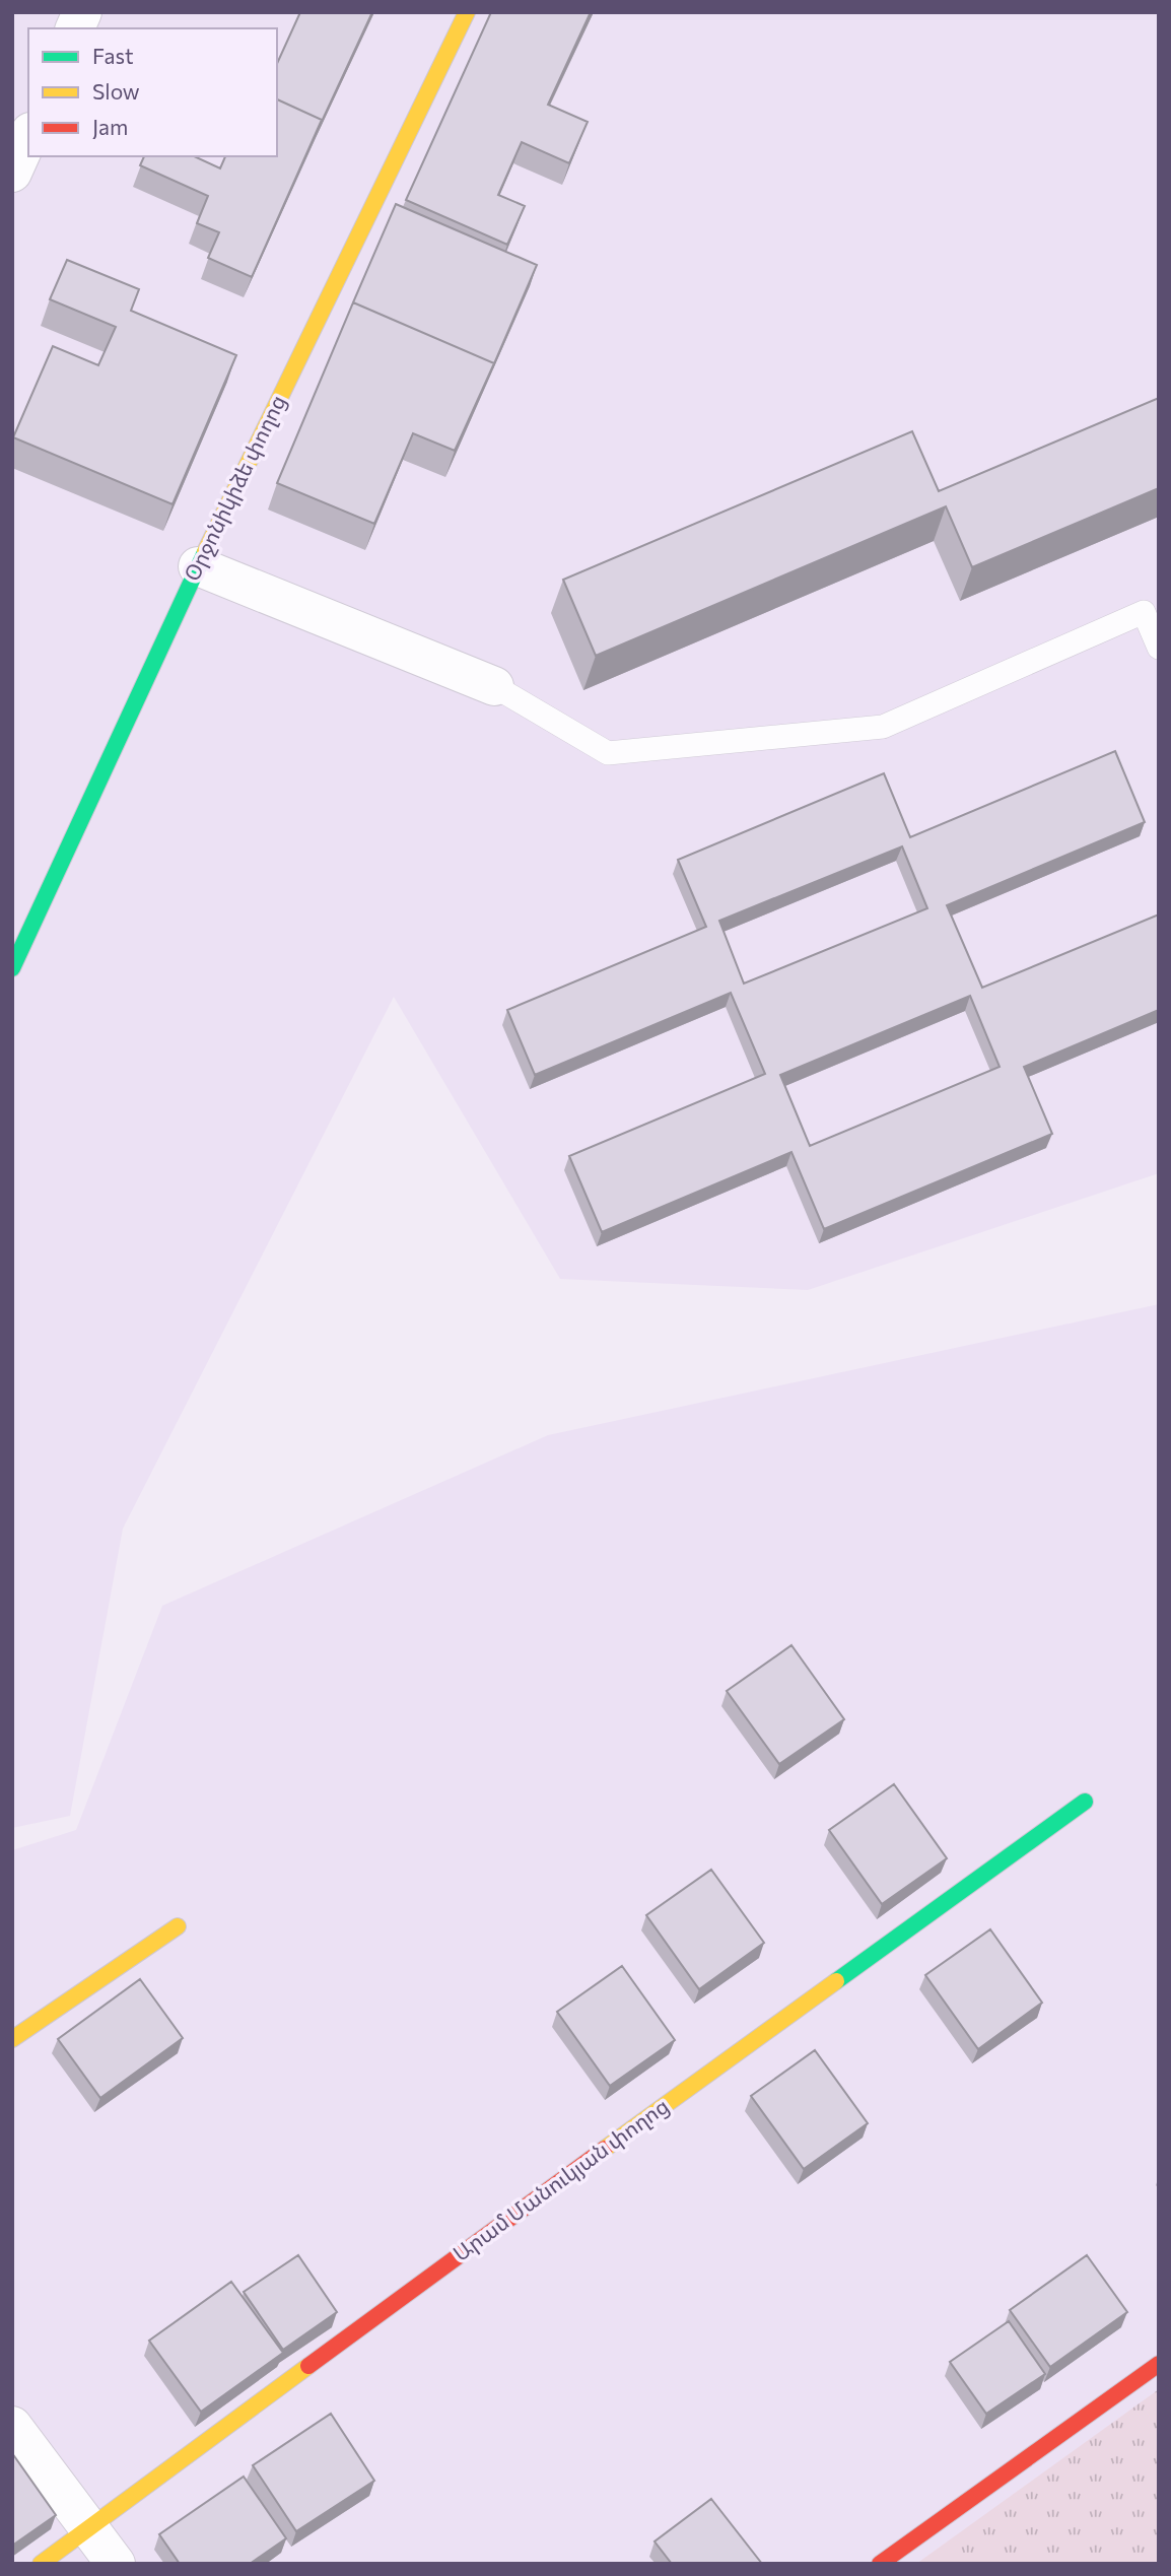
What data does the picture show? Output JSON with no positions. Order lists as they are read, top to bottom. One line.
{"streets":{"street":["Օրջոնիկիձե փողոց","Արամ Մանուկյան փողոց"]},"legend":["Fast","Slow","Jam"]}
